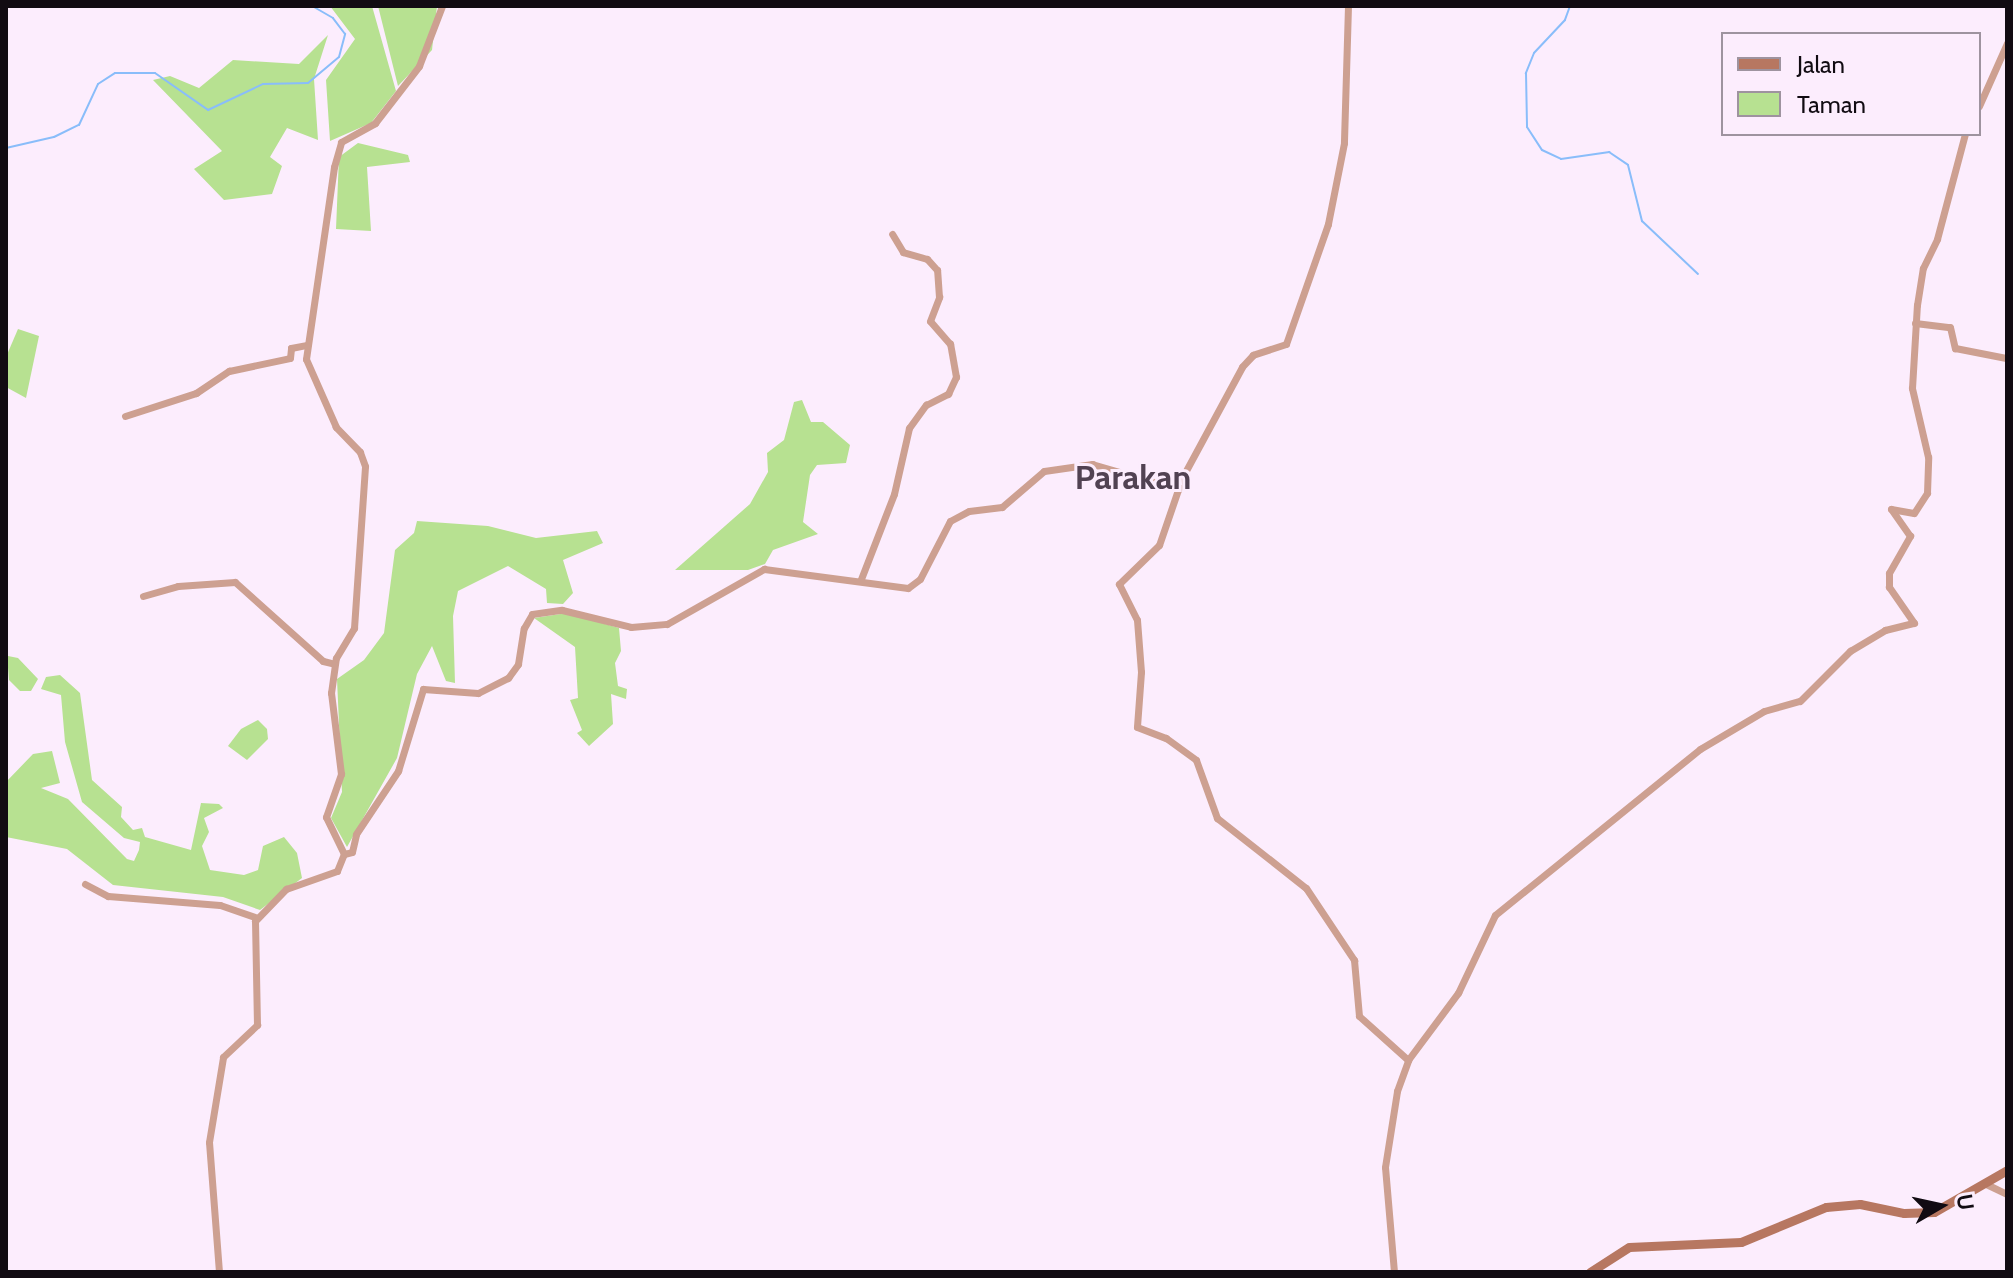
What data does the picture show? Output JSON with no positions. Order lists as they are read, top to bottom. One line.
{"districts":["Parakan"],"legend":["Jalan","Taman"],"north":"right"}
